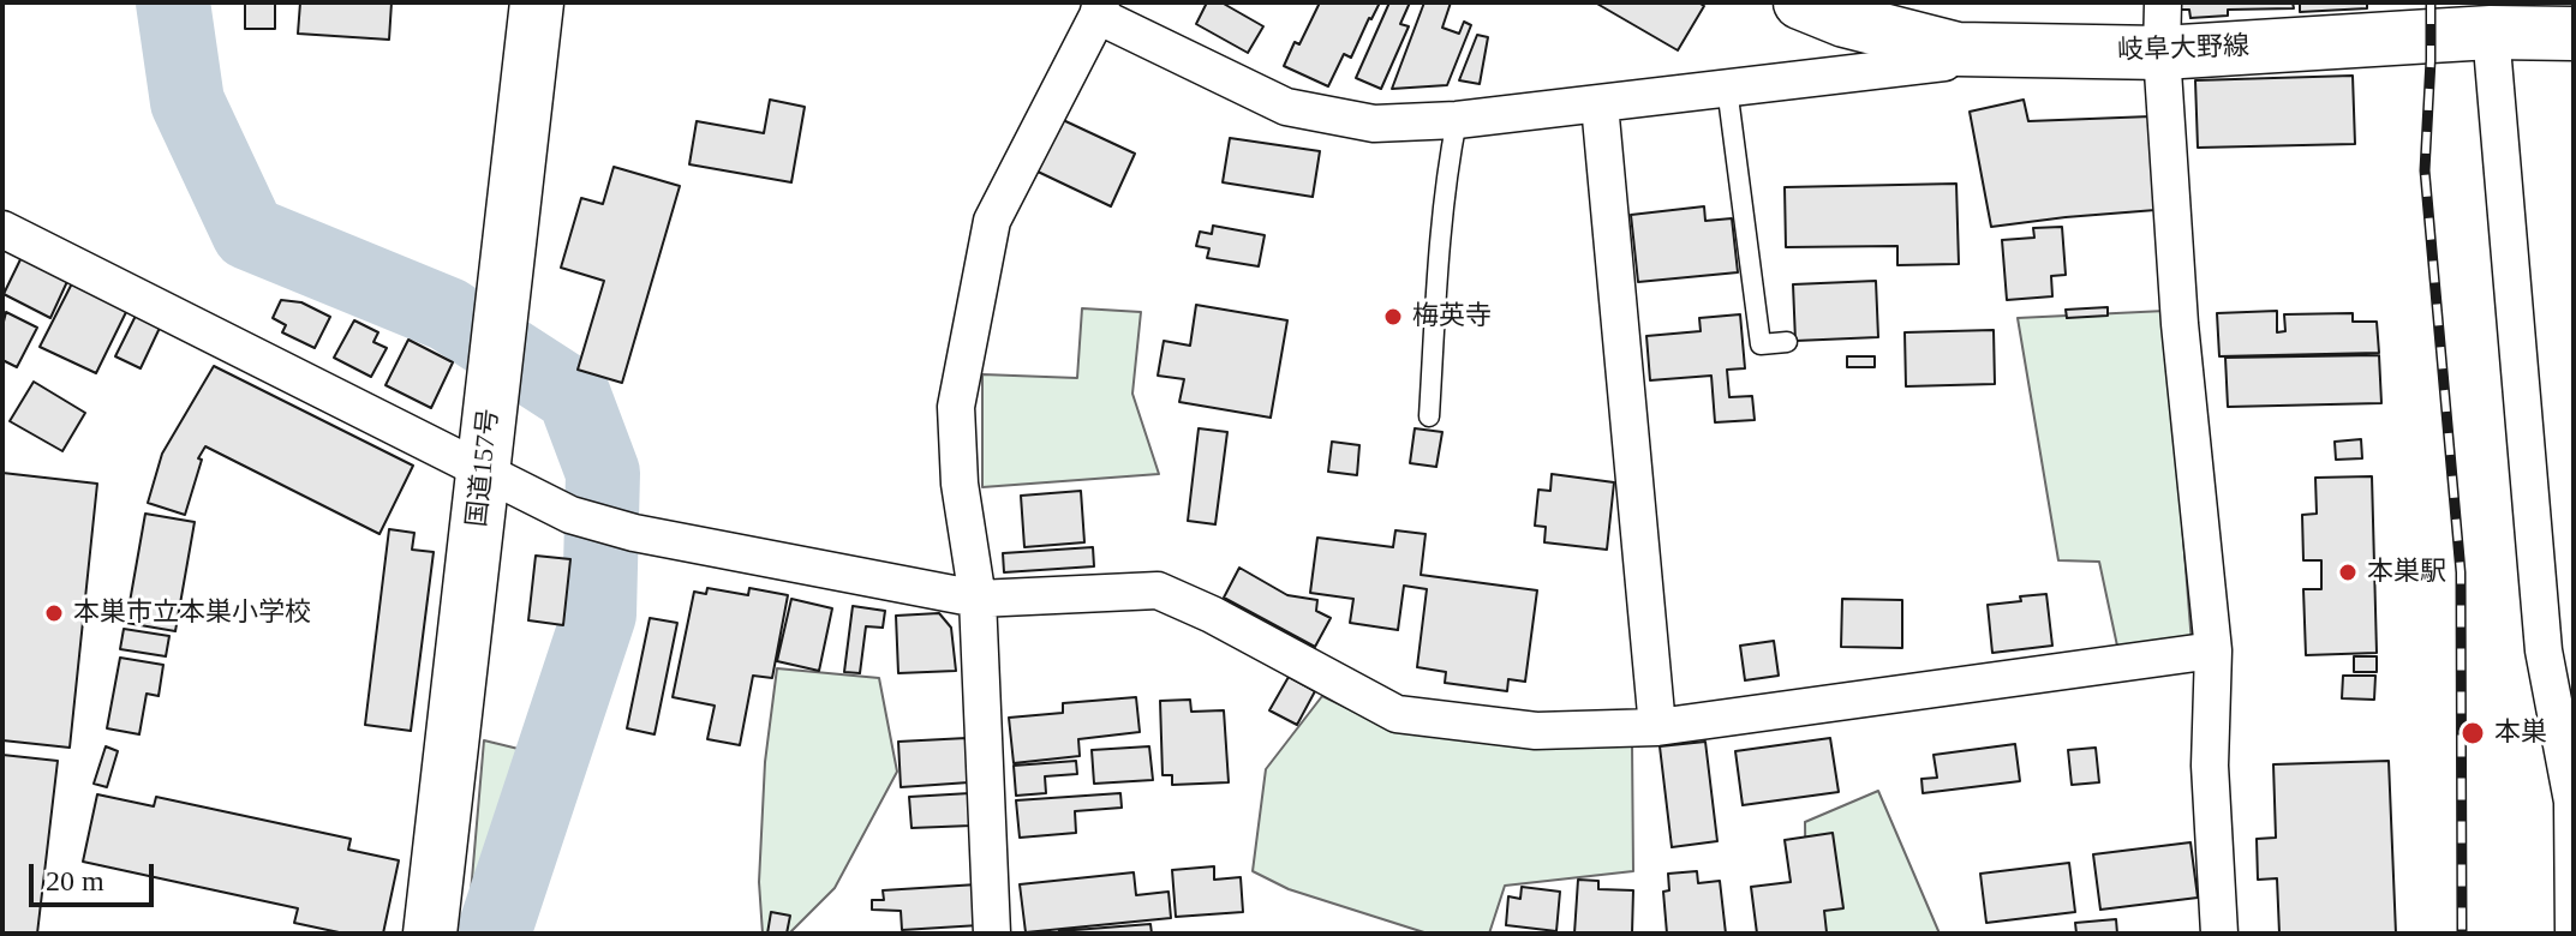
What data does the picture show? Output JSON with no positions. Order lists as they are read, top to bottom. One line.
{"streets":{"main road":["岐阜大野線","国道157号"]},"places":["梅英寺","本巣駅","本巣市立本巣小学校","本巣"],"scale_bar":"20 m"}
